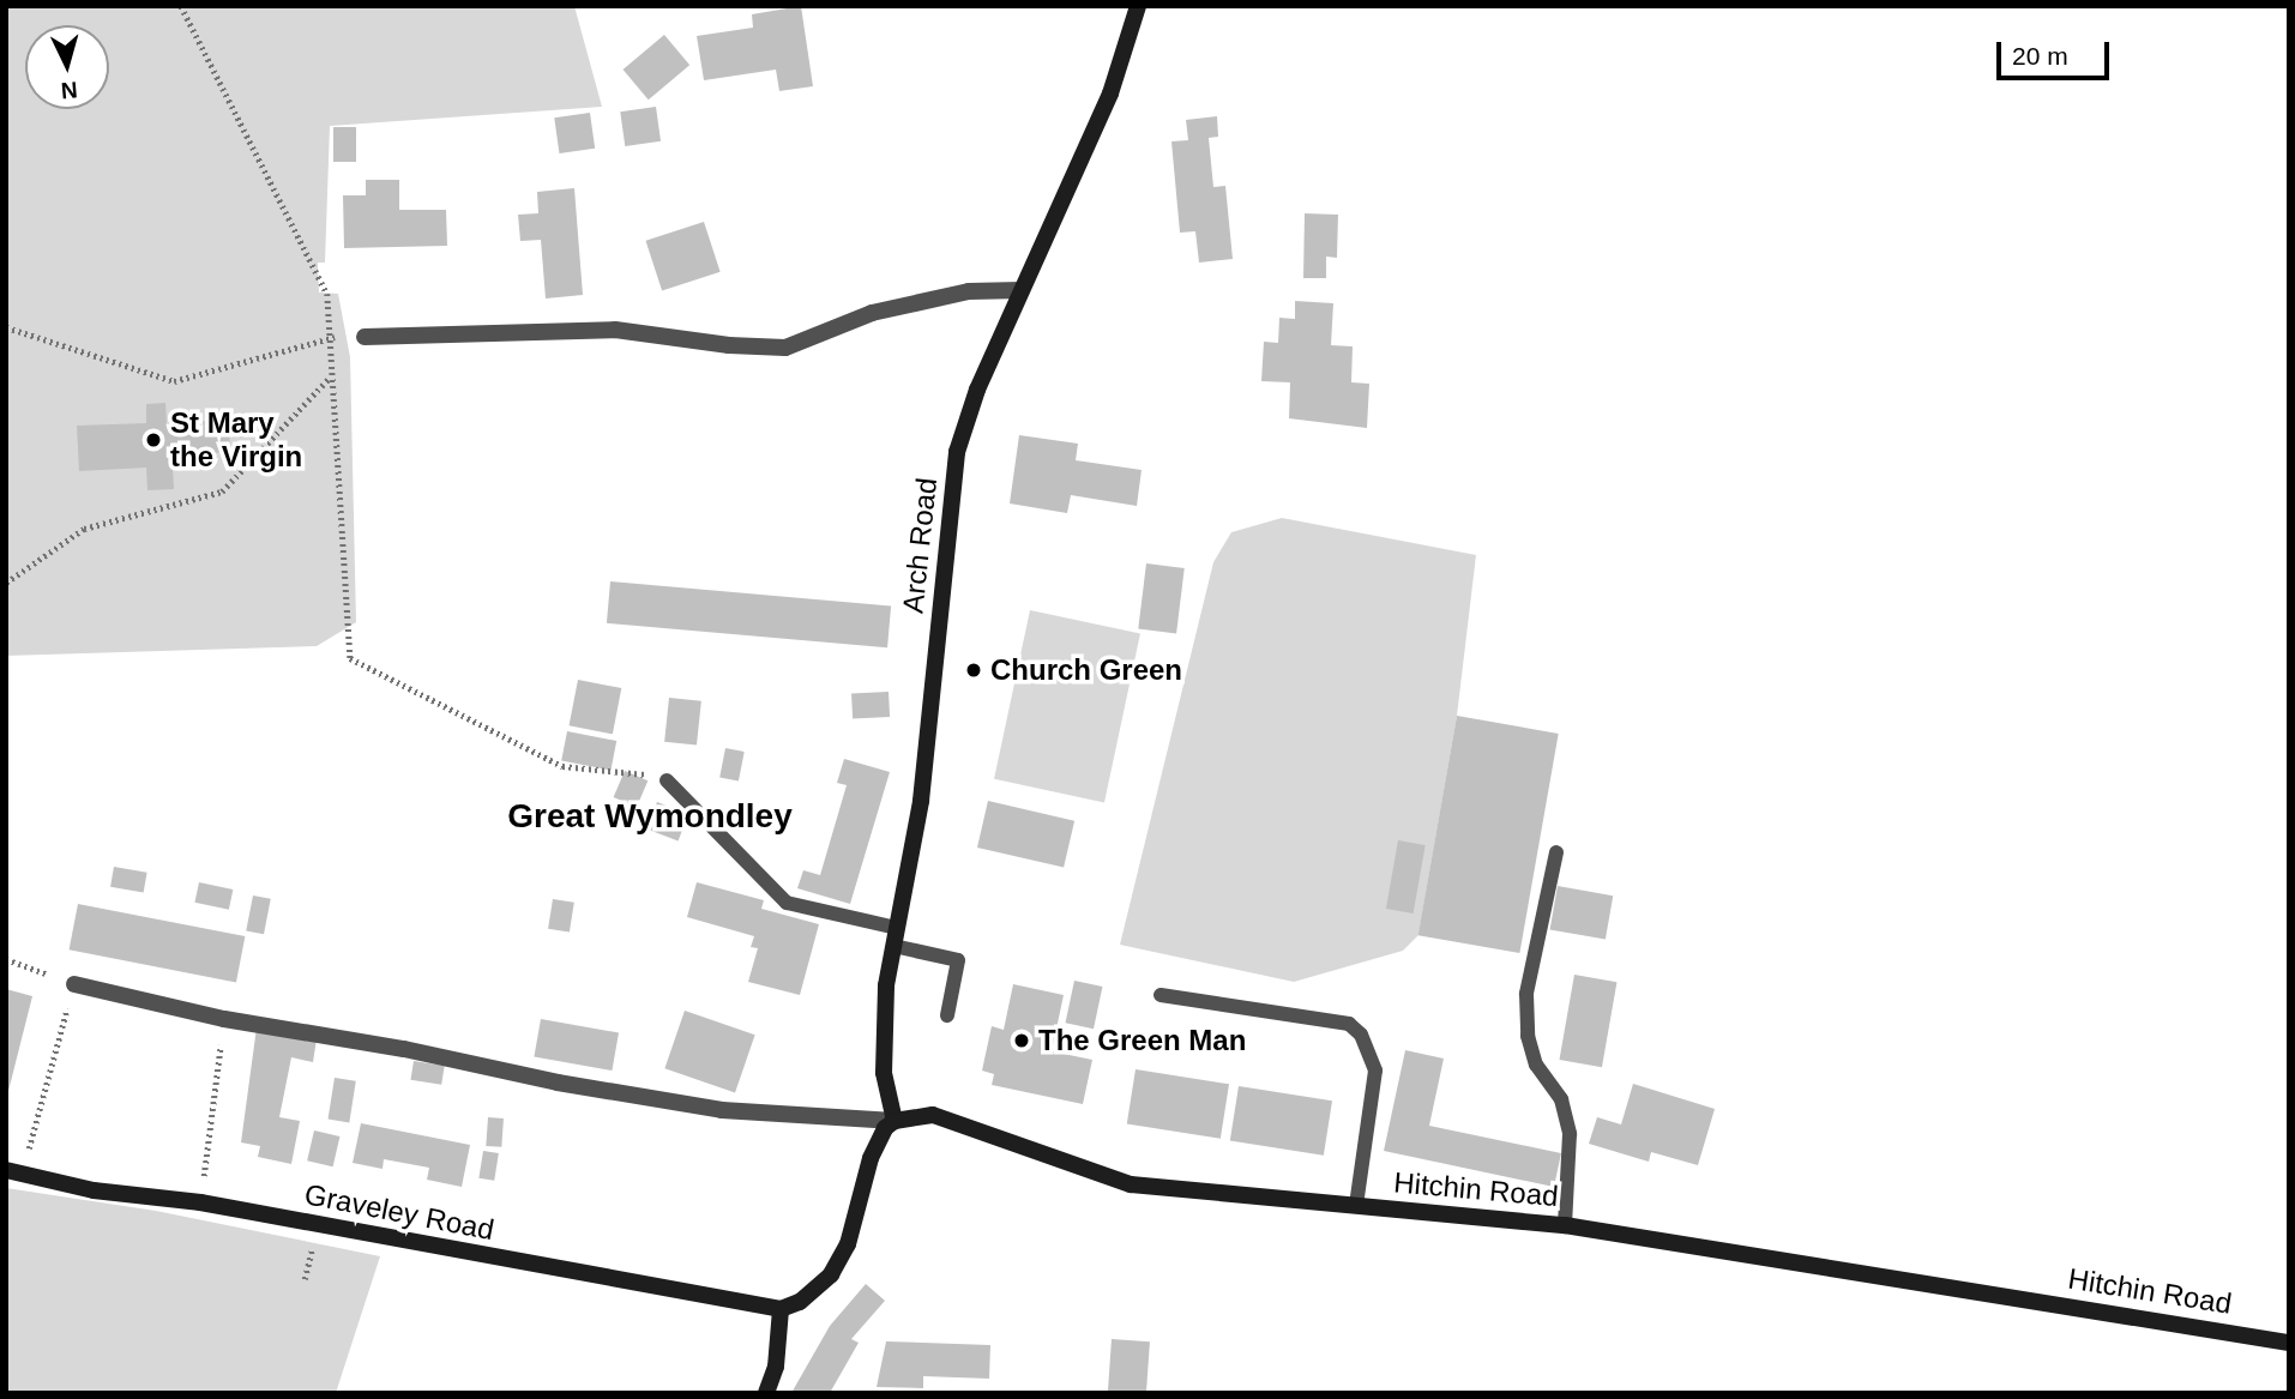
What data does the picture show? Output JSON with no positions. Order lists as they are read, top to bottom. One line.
{"streets":{"street":["Arch Road","Hitchin Road","Graveley Road"]},"crossings":[["Arch Road","Hitchin Road"]],"districts":["Great Wymondley"],"places":["St Mary the Virgin","Church Green","The Green Man"],"scale_bar":"20 m","north":"bottom"}
